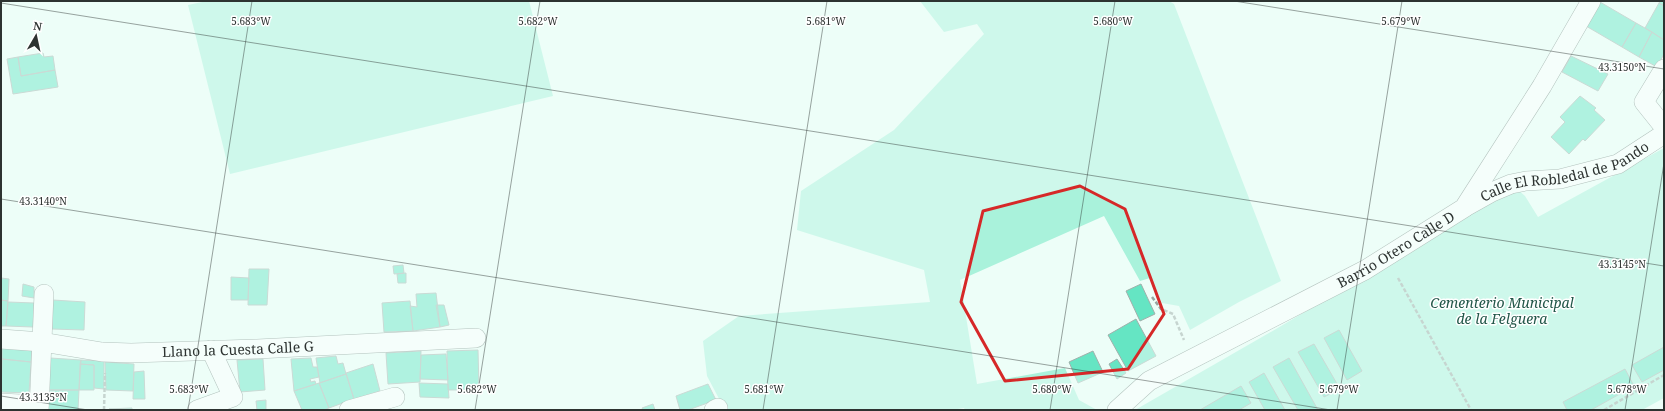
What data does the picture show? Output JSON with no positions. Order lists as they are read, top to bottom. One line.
{"streets":{"street":["Calle El Robledal de Pando","Barrio Otero Calle D","Llano la Cuesta Calle G"]},"crossings":[["Calle El Robledal de Pando","Barrio Otero Calle D"]],"parks":["Cementerio Municipal de la Felguera"],"north":"top","coordinates":["5.683°W","5.682°W","5.681°W","5.680°W","5.679°W","43.3150°N","43.3140°N","43.3145°N","5.678°W","43.3135°N"]}
